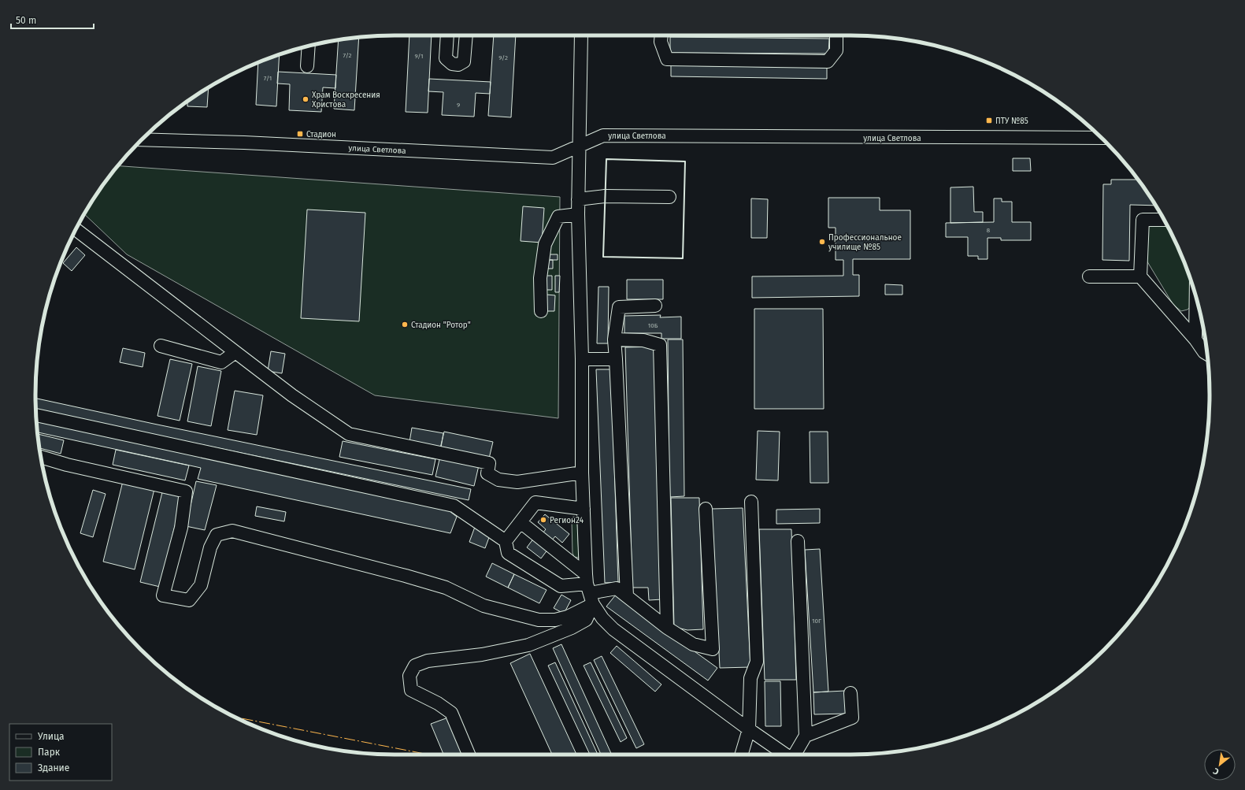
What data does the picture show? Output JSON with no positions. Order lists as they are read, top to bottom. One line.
{"streets":{"street":["улица Светлова"]},"places":{"other":["Храм Воскресения Христова","Профессиональное училище №85","Стадион \"Ротор\"","Регион24"],"transit":["ПТУ №85","Стадион"]},"house_numbers":["7/2","9/1","9/2","7/1","9","8","10Б","10Г"],"legend":["Улица","Парк","Здание"],"scale_bar":"50 m","north":"bottom left"}
